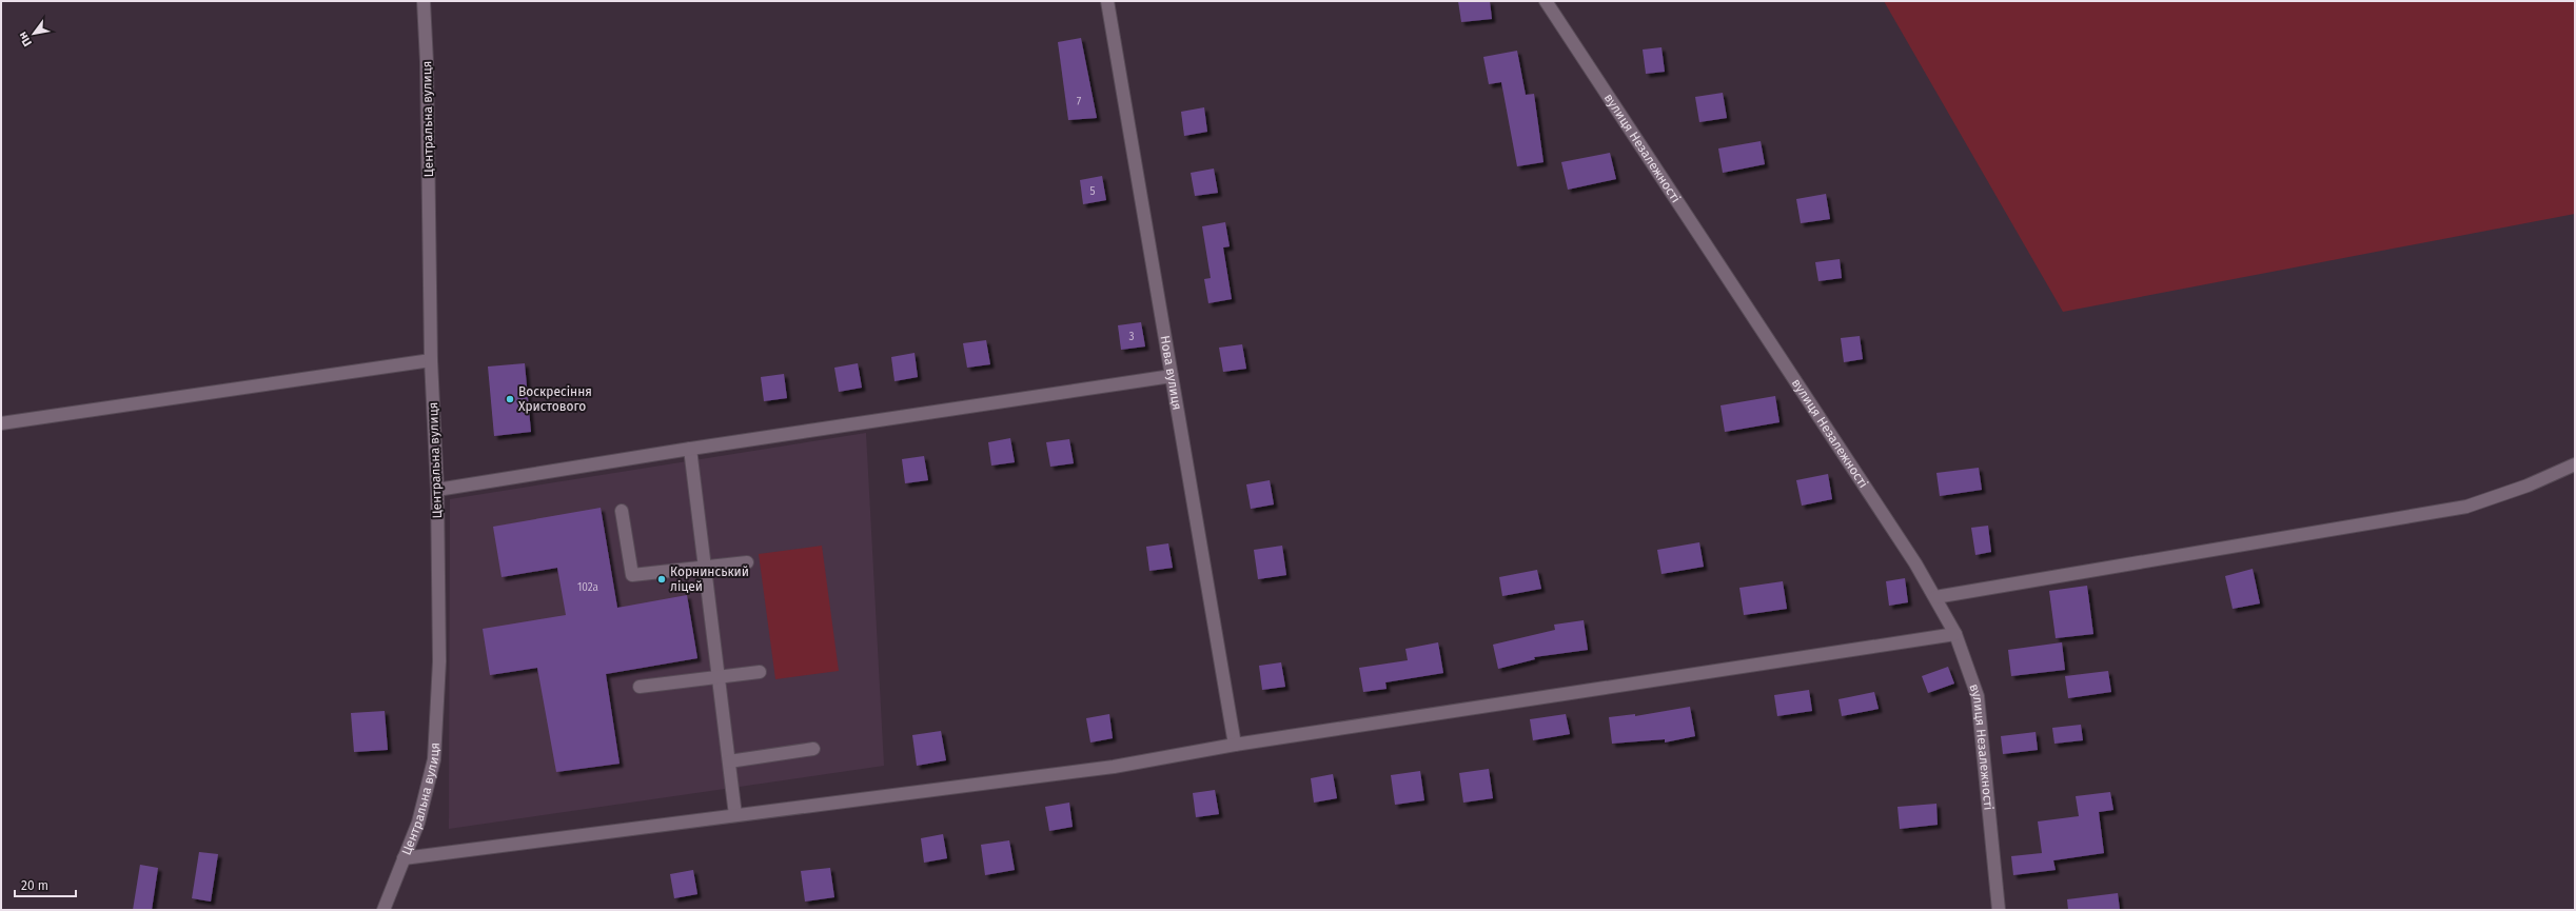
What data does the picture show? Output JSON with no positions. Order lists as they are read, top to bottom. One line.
{"streets":{"street":["Центральна вулиця","вулиця Незалежності","Нова вулиця"]},"places":["Воскресіння Христового","Корнинський ліцей"],"house_numbers":["7","5","3","102а"],"scale_bar":"20 m","north":"bottom left"}
